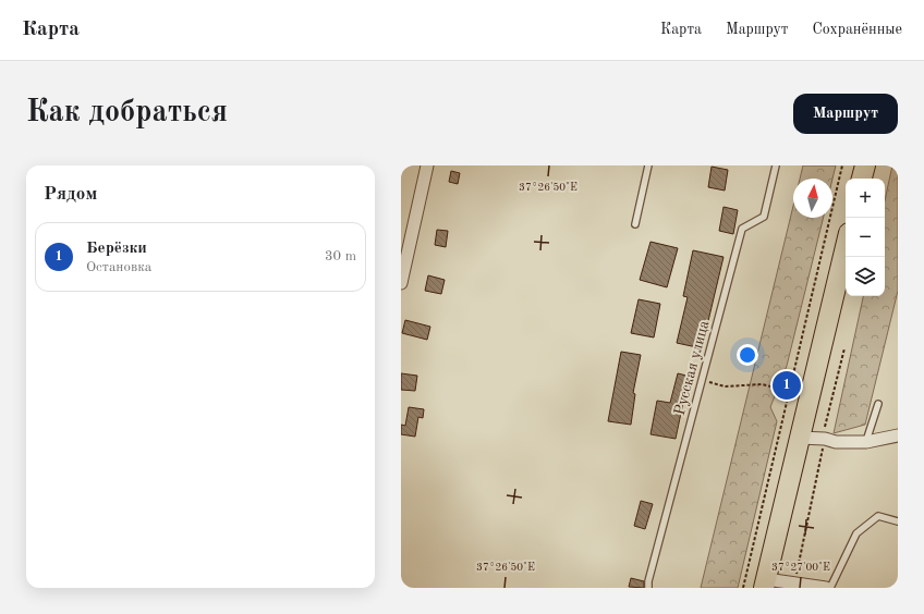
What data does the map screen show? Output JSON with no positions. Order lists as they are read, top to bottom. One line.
{"streets":{"lane":["Русская улица"]},"north":"top","page":{"header":"Карта","nav":["Карта","Маршрут","Сохранённые"],"buttons":"Маршрут","title":"Как добраться","heading":"Рядом","map_buttons":["+","−"],"list":[{"mark":"1","name":"Берёзки","note":"Остановка","value":"30 m"}],"pins":"1"},"coordinates":["37°26'50\"E","37°27'00\"E"]}
